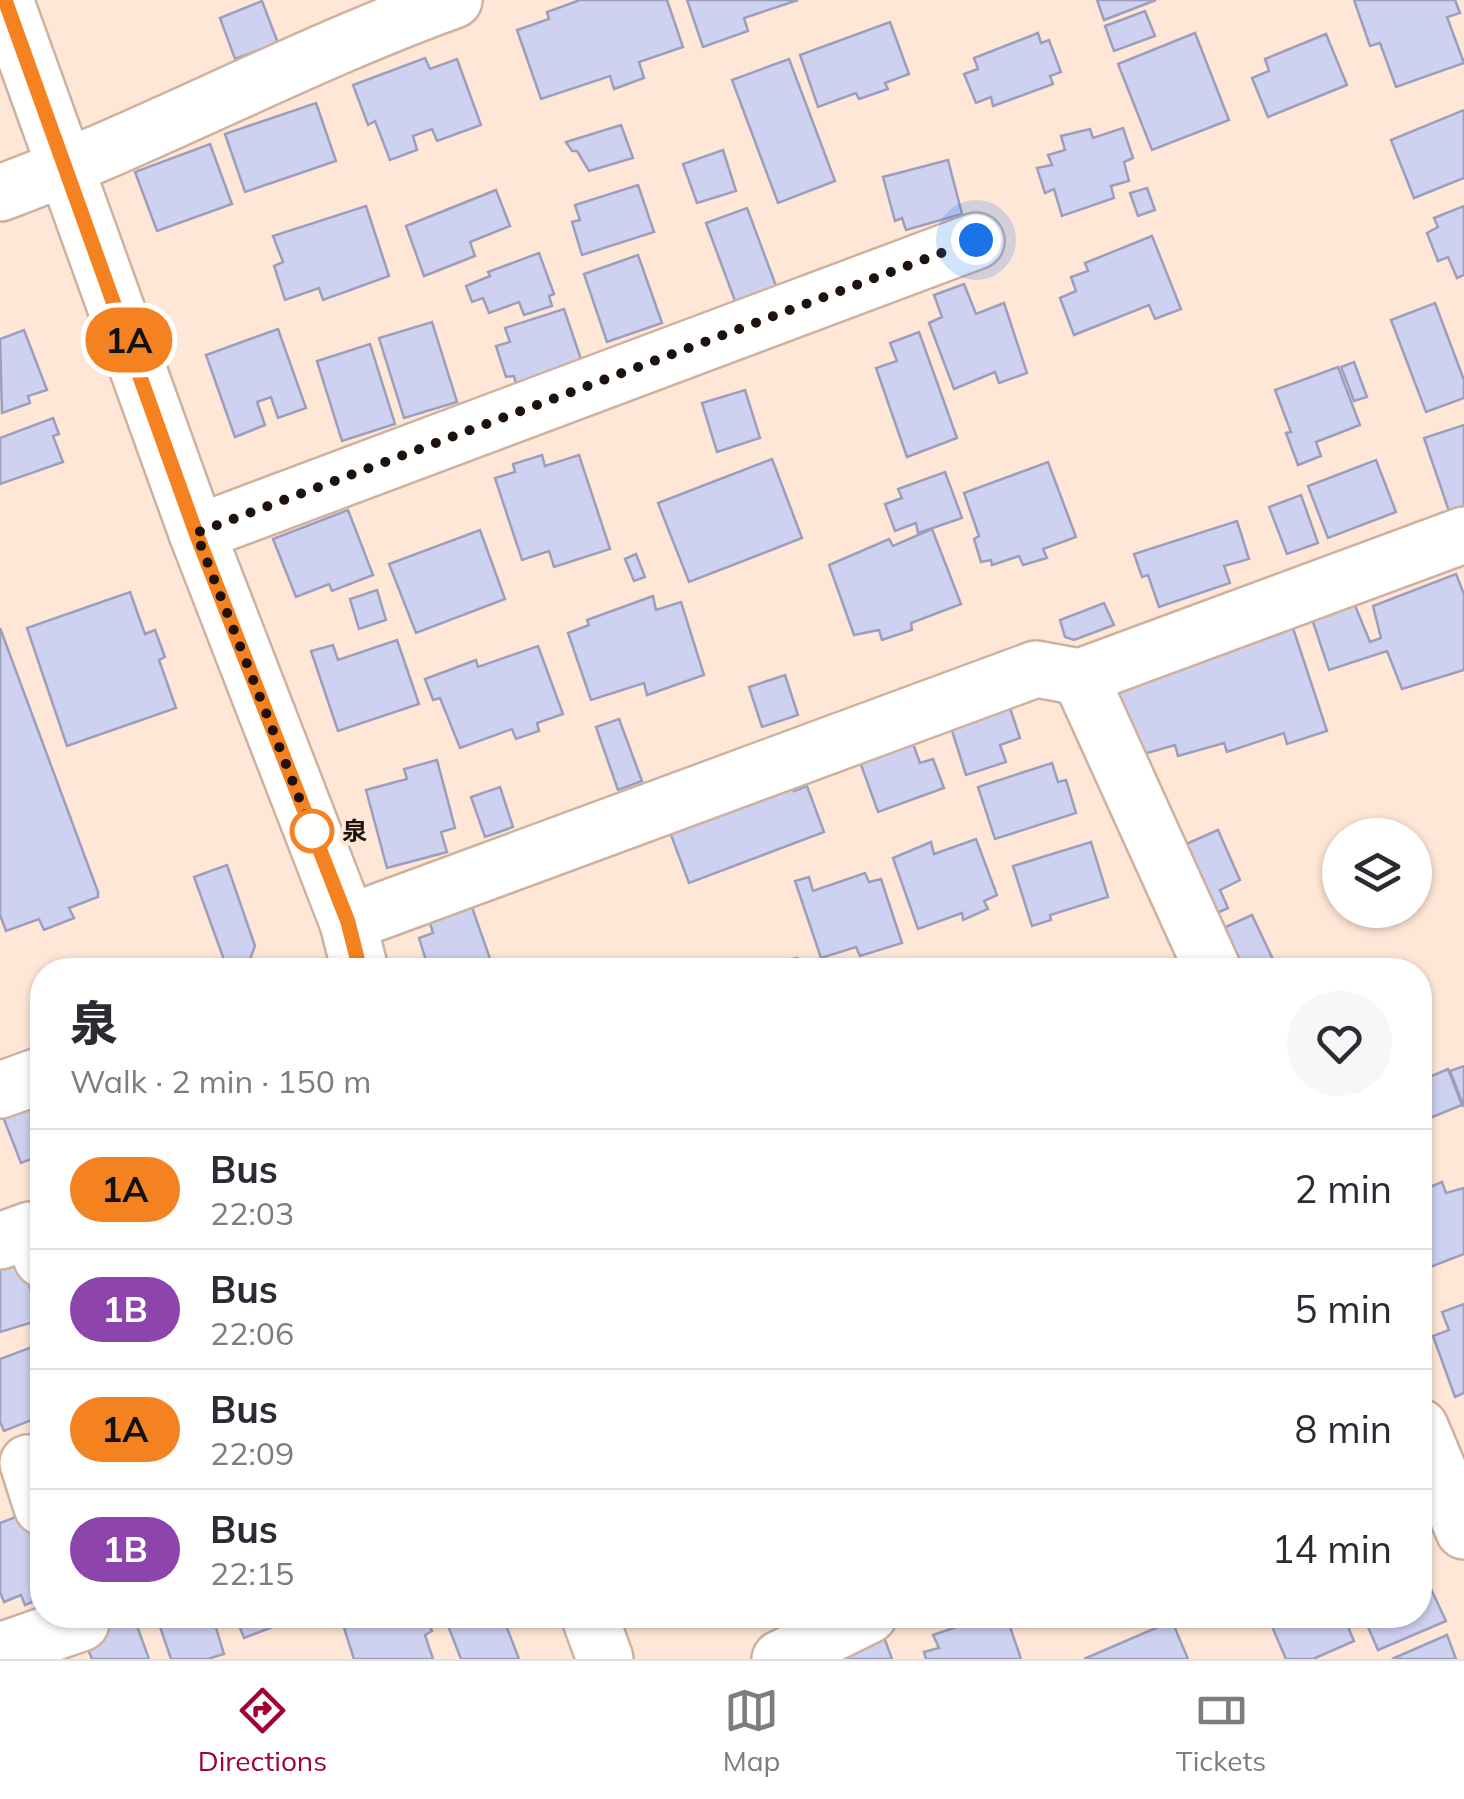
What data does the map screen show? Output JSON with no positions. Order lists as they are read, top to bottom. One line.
{"places":["泉"],"lines":["bus line 1A"],"page":{"on_map":"1A","heading":["泉","Walk · 2 min · 150 m"],"list":[{"mark":"1A","name":"Bus","note":"22:03","value":"2 min"},{"mark":"1B","name":"Bus","note":"22:06","value":"5 min"},{"mark":"1A","name":"Bus","note":"22:09","value":"8 min"},{"mark":"1B","name":"Bus","note":"22:15","value":"14 min"}],"tabs":["Directions","Map","Tickets"]}}
